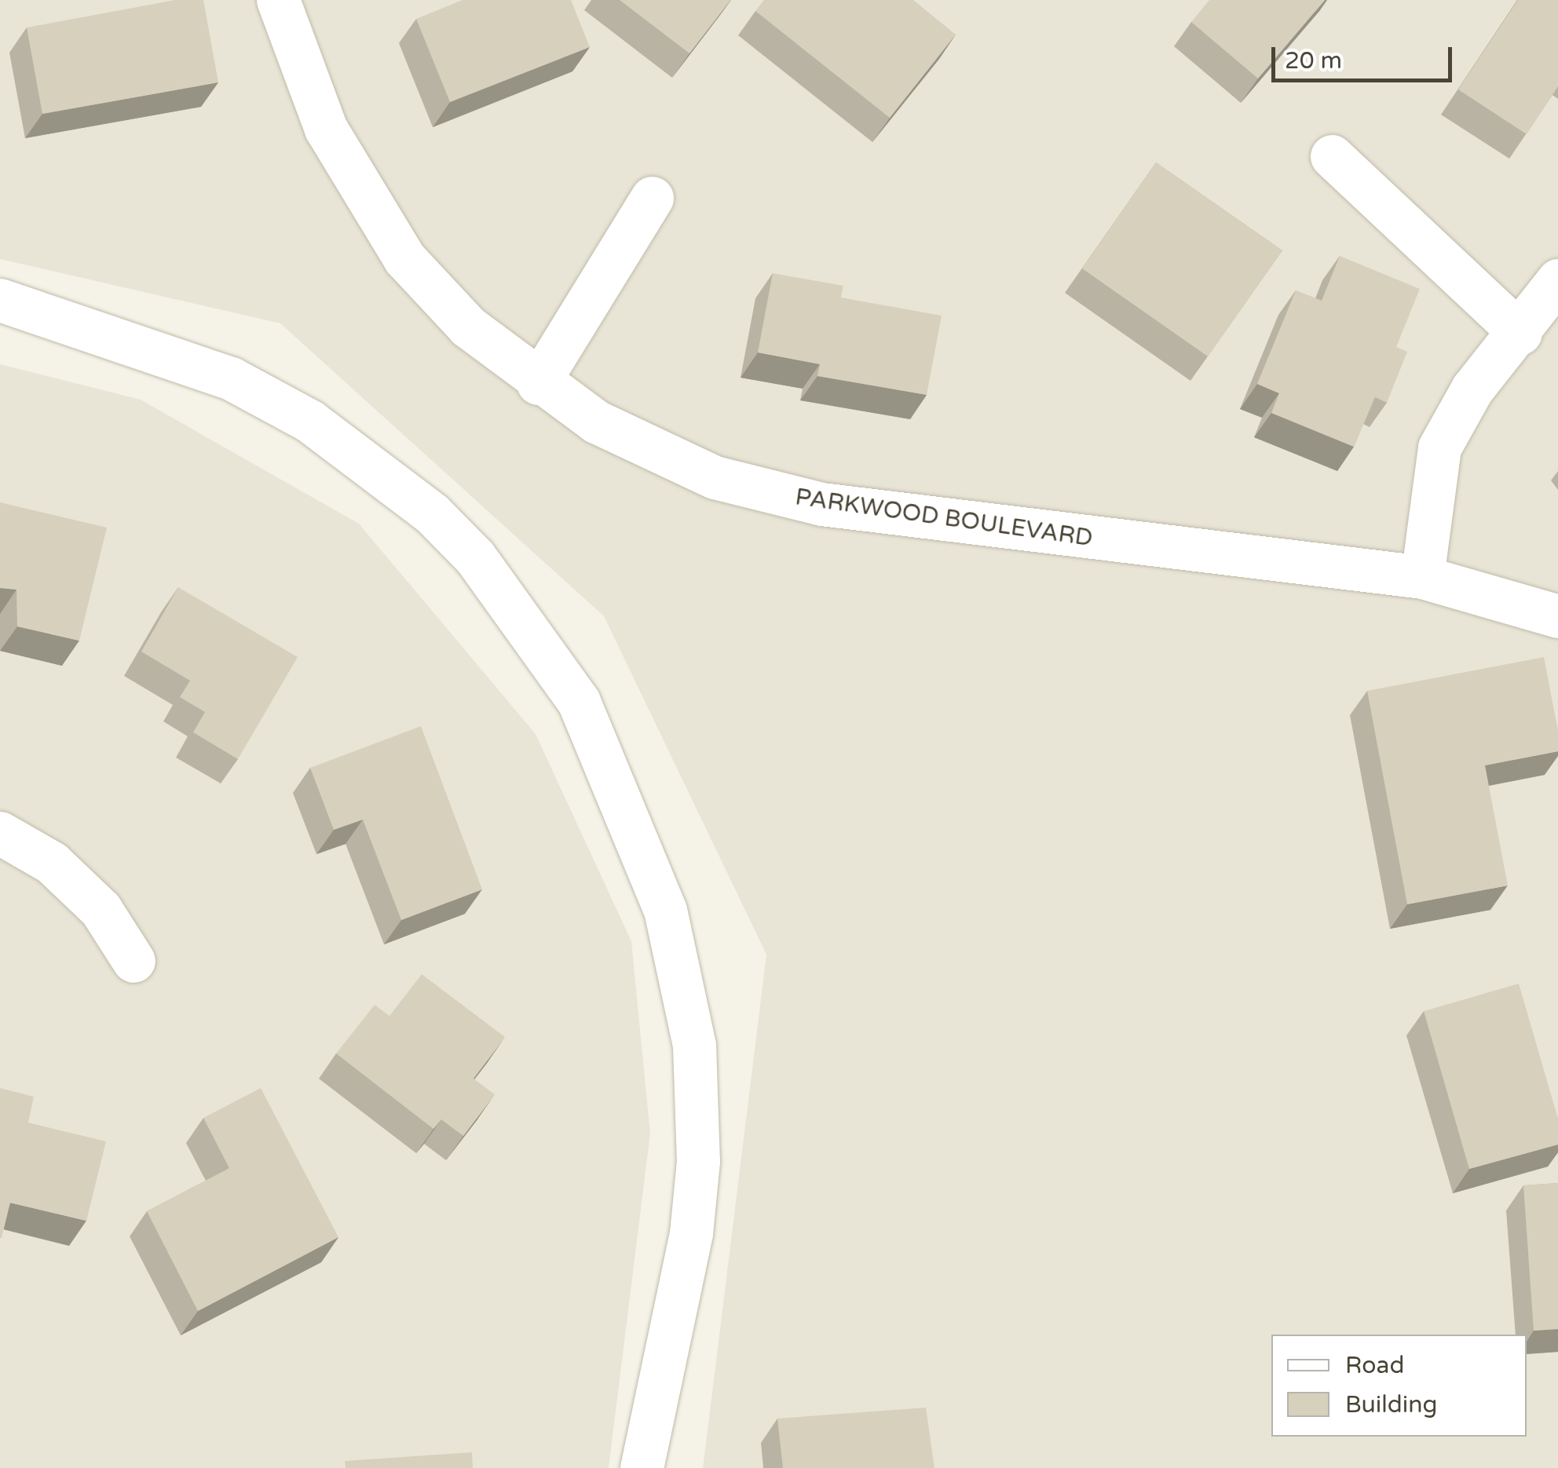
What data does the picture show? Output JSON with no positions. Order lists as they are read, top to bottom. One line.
{"streets":{"street":["PARKWOOD BOULEVARD"]},"legend":["Road","Building"],"scale_bar":"20 m"}
